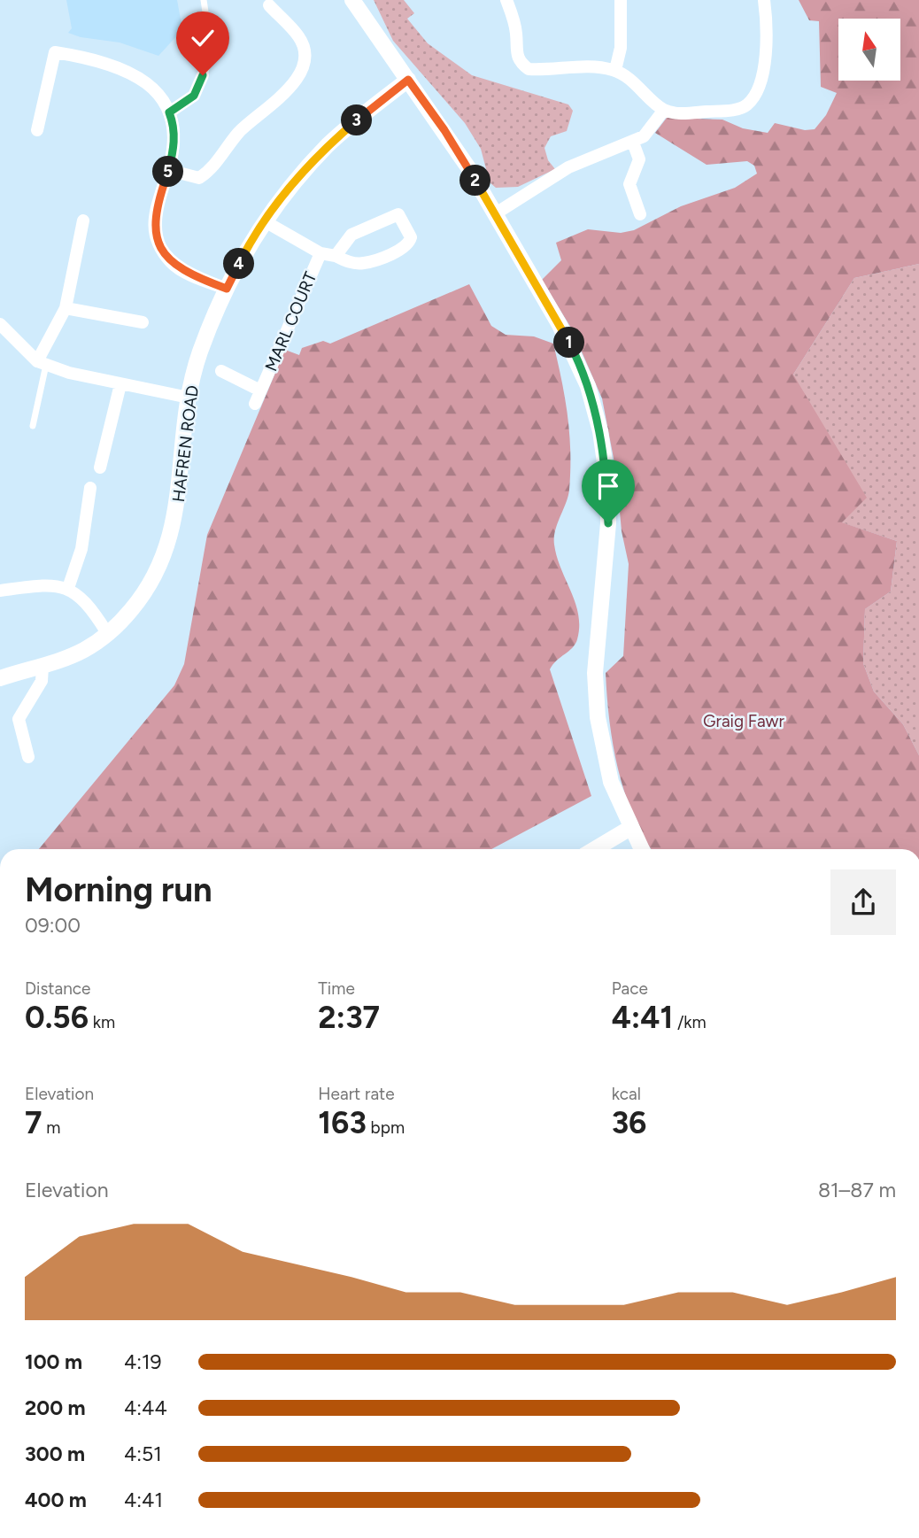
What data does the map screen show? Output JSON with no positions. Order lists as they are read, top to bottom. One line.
{"streets":{"street":["MARL COURT","HAFREN ROAD"]},"crossings":[["MARL COURT","HAFREN ROAD"]],"parks":["Graig Fawr"],"north":"top","page":{"pins":["3","5","2","4","1"],"heading":["Morning run","09:00"],"stats":[["Distance","0.56 km"],["Time","2:37"],["Pace","4:41 /km"],["Elevation","7 m"],["Heart rate","163 bpm"],["kcal","36"]],"chart":["Elevation","81–87 m"],"list":[{"name":"100 m","note":"4:19"},{"name":"200 m","note":"4:44"},{"name":"300 m","note":"4:51"},{"name":"400 m","note":"4:41"}]}}
